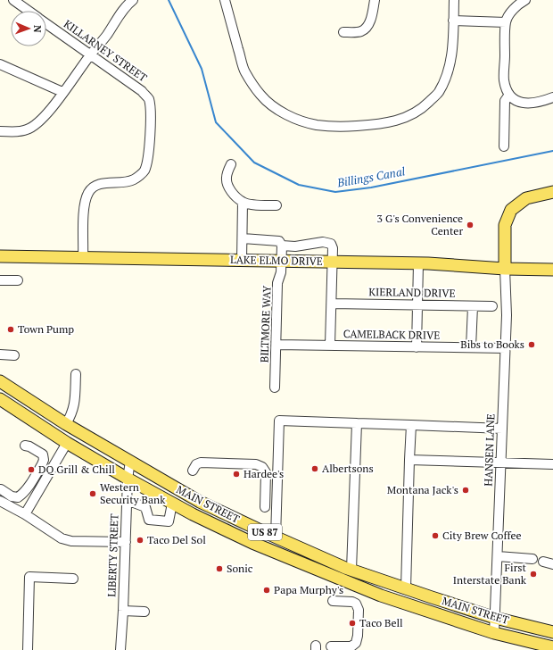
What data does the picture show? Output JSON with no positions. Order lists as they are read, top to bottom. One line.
{"streets":{"main road":["LAKE ELMO DRIVE","MAIN STREET","US 87"],"street":["KILLARNEY STREET","KIERLAND DRIVE","BILTMORE WAY","CAMELBACK DRIVE","HANSEN LANE","LIBERTY STREET"]},"crossings":[["KILLARNEY STREET","LAKE ELMO DRIVE"],["LAKE ELMO DRIVE","BILTMORE WAY"],["LAKE ELMO DRIVE","HANSEN LANE"],["BILTMORE WAY","CAMELBACK DRIVE"],["CAMELBACK DRIVE","HANSEN LANE"],["HANSEN LANE","MAIN STREET"],["MAIN STREET","LIBERTY STREET"]],"water":["Billings Canal"],"places":["3 G's Convenience Center","Town Pump","Bibs to Books","Albertsons","DQ Grill & Chill","Hardee's","Montana Jack's","Western Security Bank","City Brew Coffee","Taco Del Sol","Sonic","First Interstate Bank","Papa Murphy's","Taco Bell"],"north":"right"}
